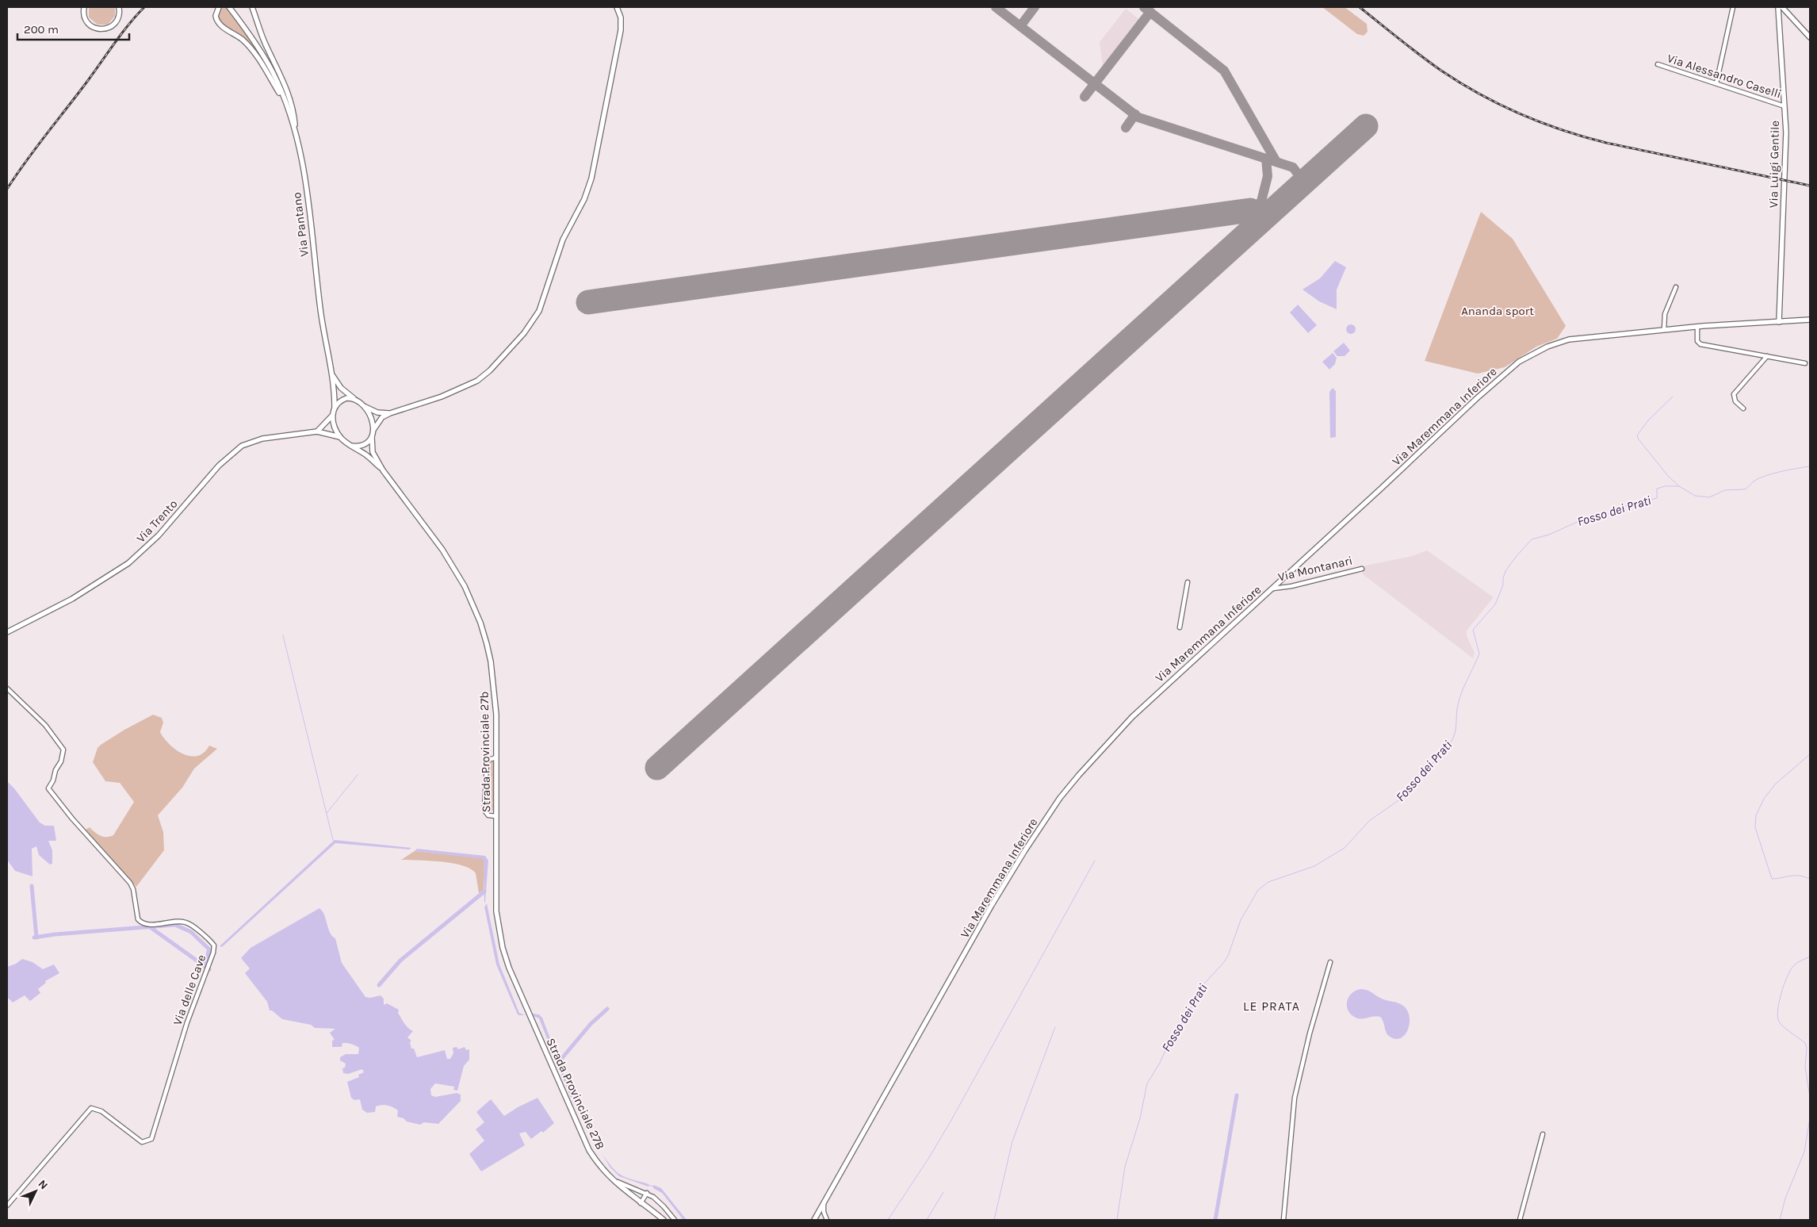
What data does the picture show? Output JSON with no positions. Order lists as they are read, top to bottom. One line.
{"streets":{"main road":["Via Luigi Gentile","Via Pantano","Via Maremmana Inferiore","Via Trento","Strada Provinciale 27b","Strada Provinciale 27B"],"street":["Via Alessandro Caselli","Via Montanari","Via delle Cave"]},"crossings":[["Via Alessandro Caselli","Via Luigi Gentile"],["Via Luigi Gentile","Via Maremmana Inferiore"],["Via Maremmana Inferiore","Via Montanari"],["Strada Provinciale 27b","Strada Provinciale 27B"]],"districts":["LE PRATA"],"water":["Fosso dei Prati"],"parks":["Ananda sport"],"scale_bar":"200 m","north":"top right"}
